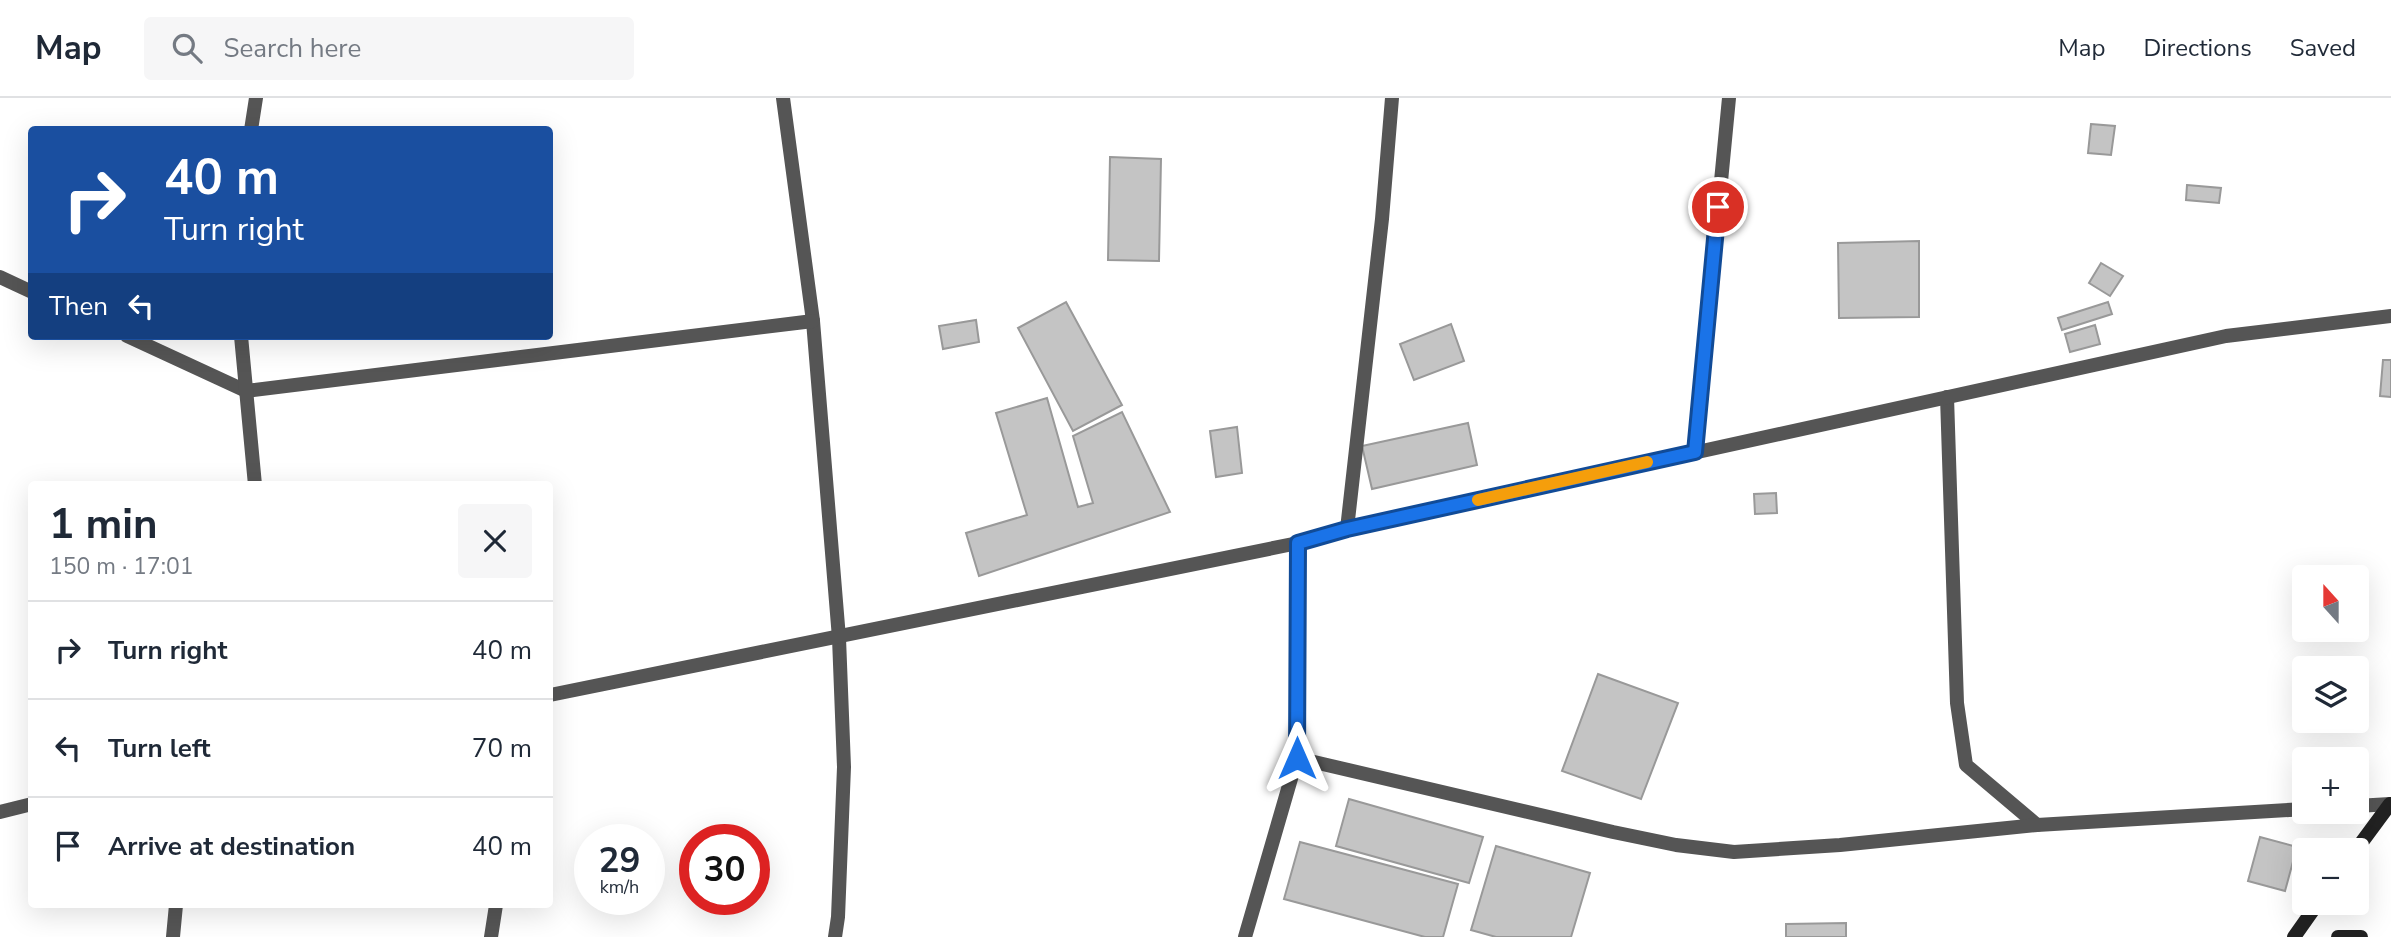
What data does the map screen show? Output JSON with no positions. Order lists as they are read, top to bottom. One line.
{"north":"top","page":{"header":"Map","search":"Search here","nav":["Map","Directions","Saved"],"turn":["40 m","Turn right"],"then":"Then","heading":["1 min","150 m · 17:01"],"map_buttons":["+","−"],"list":[{"name":"Turn right","value":"40 m"},{"name":"Turn left","value":"70 m"},{"name":"Arrive at destination","value":"40 m"}],"speed":"29 km/h","limit":"30"}}
